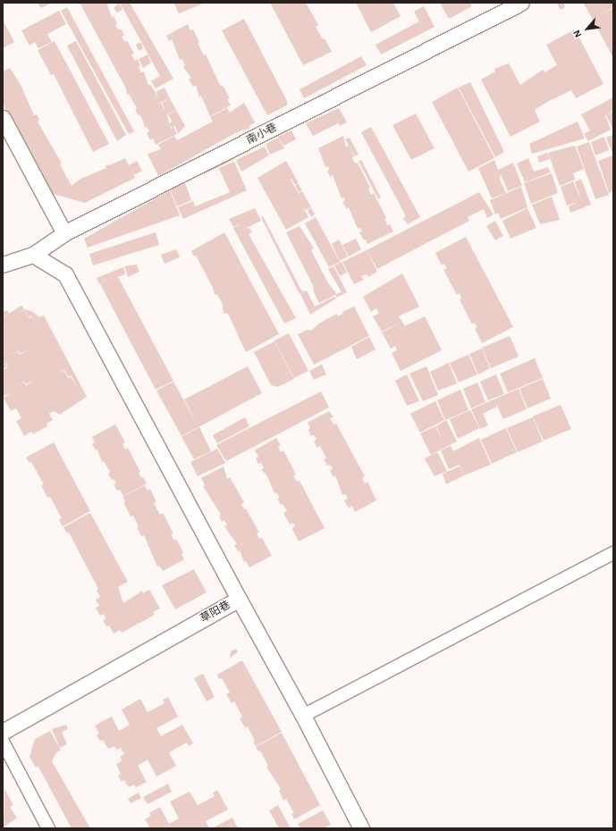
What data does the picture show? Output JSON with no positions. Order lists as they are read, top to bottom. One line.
{"streets":{"street":["南小巷","草阳巷"]},"north":"bottom left"}
